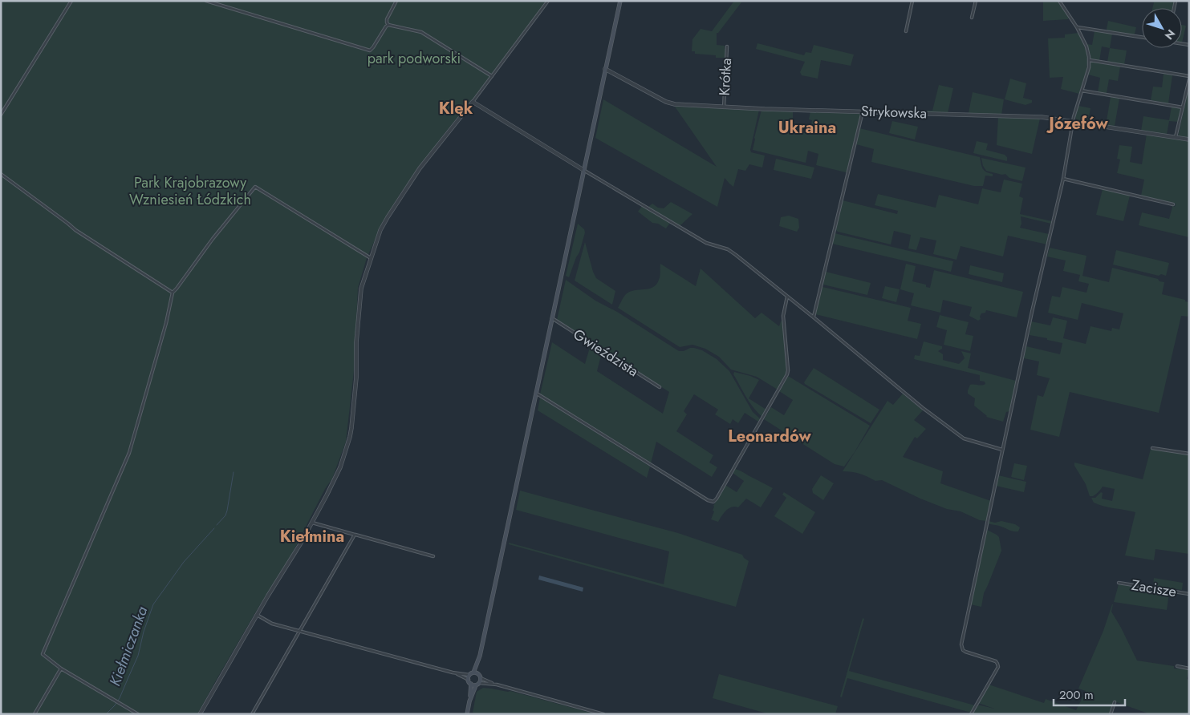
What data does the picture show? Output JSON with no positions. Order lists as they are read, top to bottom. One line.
{"streets":{"street":["Krótka","Strykowska","Gwieździsta","Zacisze"]},"crossings":[["Krótka","Strykowska"]],"districts":["Klęk","Józefów","Ukraina","Leonardów","Kiełmina"],"water":["Kiełmiczanka"],"parks":["park podworski","Park Krajobrazowy Wzniesień Łódzkich"],"scale_bar":"200 m","north":"bottom right"}
